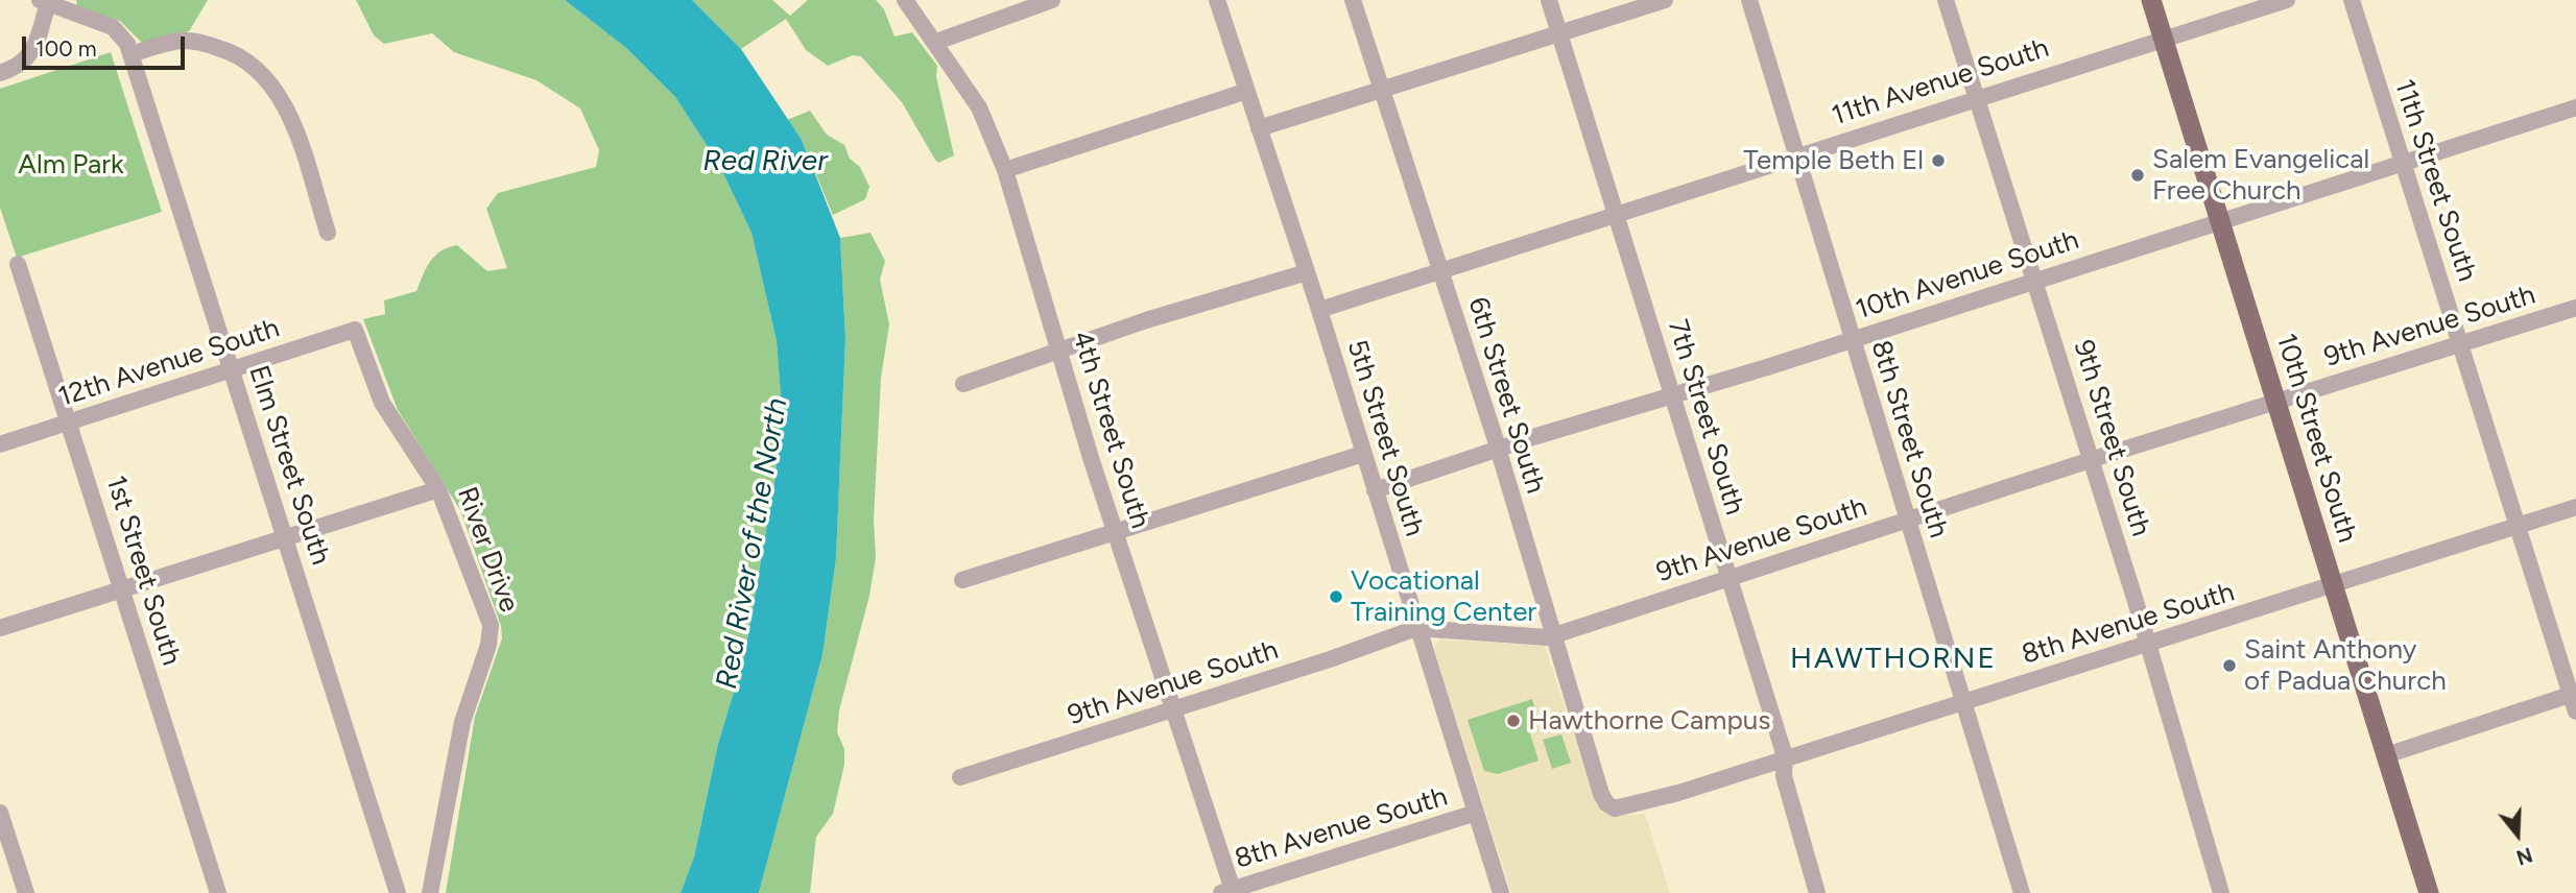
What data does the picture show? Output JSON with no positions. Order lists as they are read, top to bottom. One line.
{"streets":{"main road":["10th Street South"],"street":["11th Avenue South","11th Street South","10th Avenue South","9th Avenue South","12th Avenue South","6th Street South","7th Street South","4th Street South","5th Street South","9th Street South","8th Street South","Elm Street South","River Drive","1st Street South","8th Avenue South"]},"crossings":[["11th Avenue South","6th Street South"],["11th Avenue South","7th Street South"],["11th Avenue South","5th Street South"],["11th Avenue South","9th Street South"],["11th Avenue South","10th Street South"],["11th Avenue South","8th Street South"],["11th Street South","10th Avenue South"],["11th Street South","9th Avenue South"],["11th Street South","8th Avenue South"],["10th Avenue South","6th Street South"],["10th Avenue South","7th Street South"],["10th Avenue South","5th Street South"],["10th Avenue South","9th Street South"],["10th Avenue South","10th Street South"],["10th Avenue South","8th Street South"],["9th Avenue South","6th Street South"],["9th Avenue South","7th Street South"],["9th Avenue South","4th Street South"],["9th Avenue South","5th Street South"],["9th Avenue South","9th Street South"],["9th Avenue South","10th Street South"],["9th Avenue South","8th Street South"],["12th Avenue South","Elm Street South"],["12th Avenue South","River Drive"],["12th Avenue South","1st Street South"],["6th Street South","8th Avenue South"],["7th Street South","8th Avenue South"],["4th Street South","8th Avenue South"],["5th Street South","8th Avenue South"],["9th Street South","8th Avenue South"],["10th Street South","8th Avenue South"],["8th Street South","8th Avenue South"]],"districts":["HAWTHORNE"],"water":["Red River","Red River of the North"],"parks":["Alm Park"],"places":["Temple Beth El","Salem Evangelical Free Church","Vocational Training Center","Saint Anthony of Padua Church","Hawthorne Campus"],"scale_bar":"100 m","north":"bottom"}
